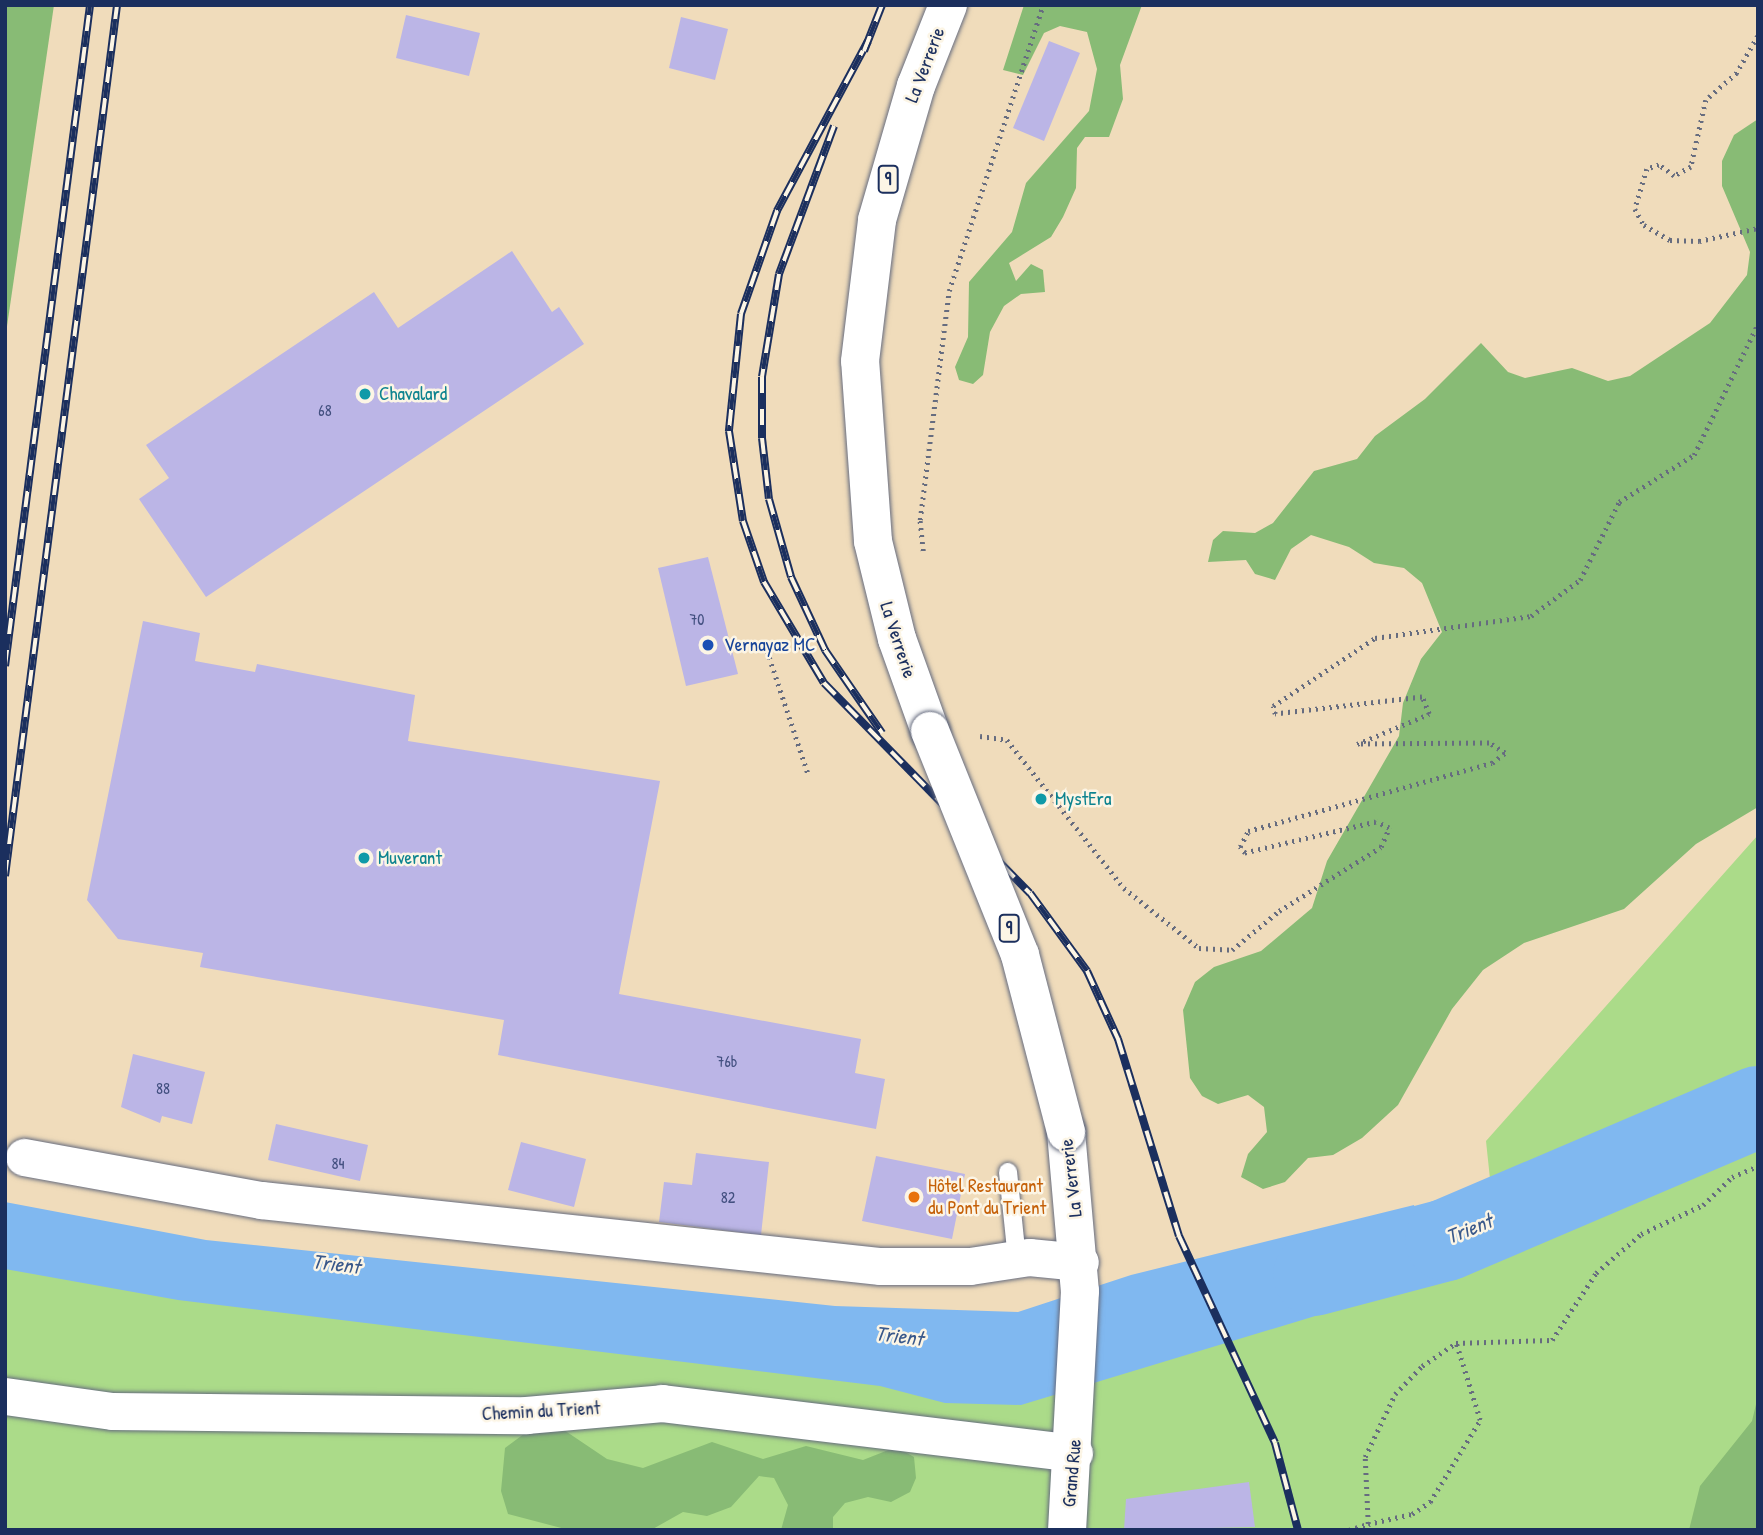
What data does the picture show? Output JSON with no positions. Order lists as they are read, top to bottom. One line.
{"streets":{"main road":["La Verrerie","9","Grand Rue"],"street":["Chemin du Trient"]},"crossings":[["La Verrerie","9"],["9","Chemin du Trient"],["9","Grand Rue"],["Chemin du Trient","Grand Rue"]],"water":["Trient"],"places":["Chavalard","Vernayaz MC","MystEra","Muverant","Hôtel Restaurant du Pont du Trient"],"house_numbers":["68","70","76b","88","84","82"]}
